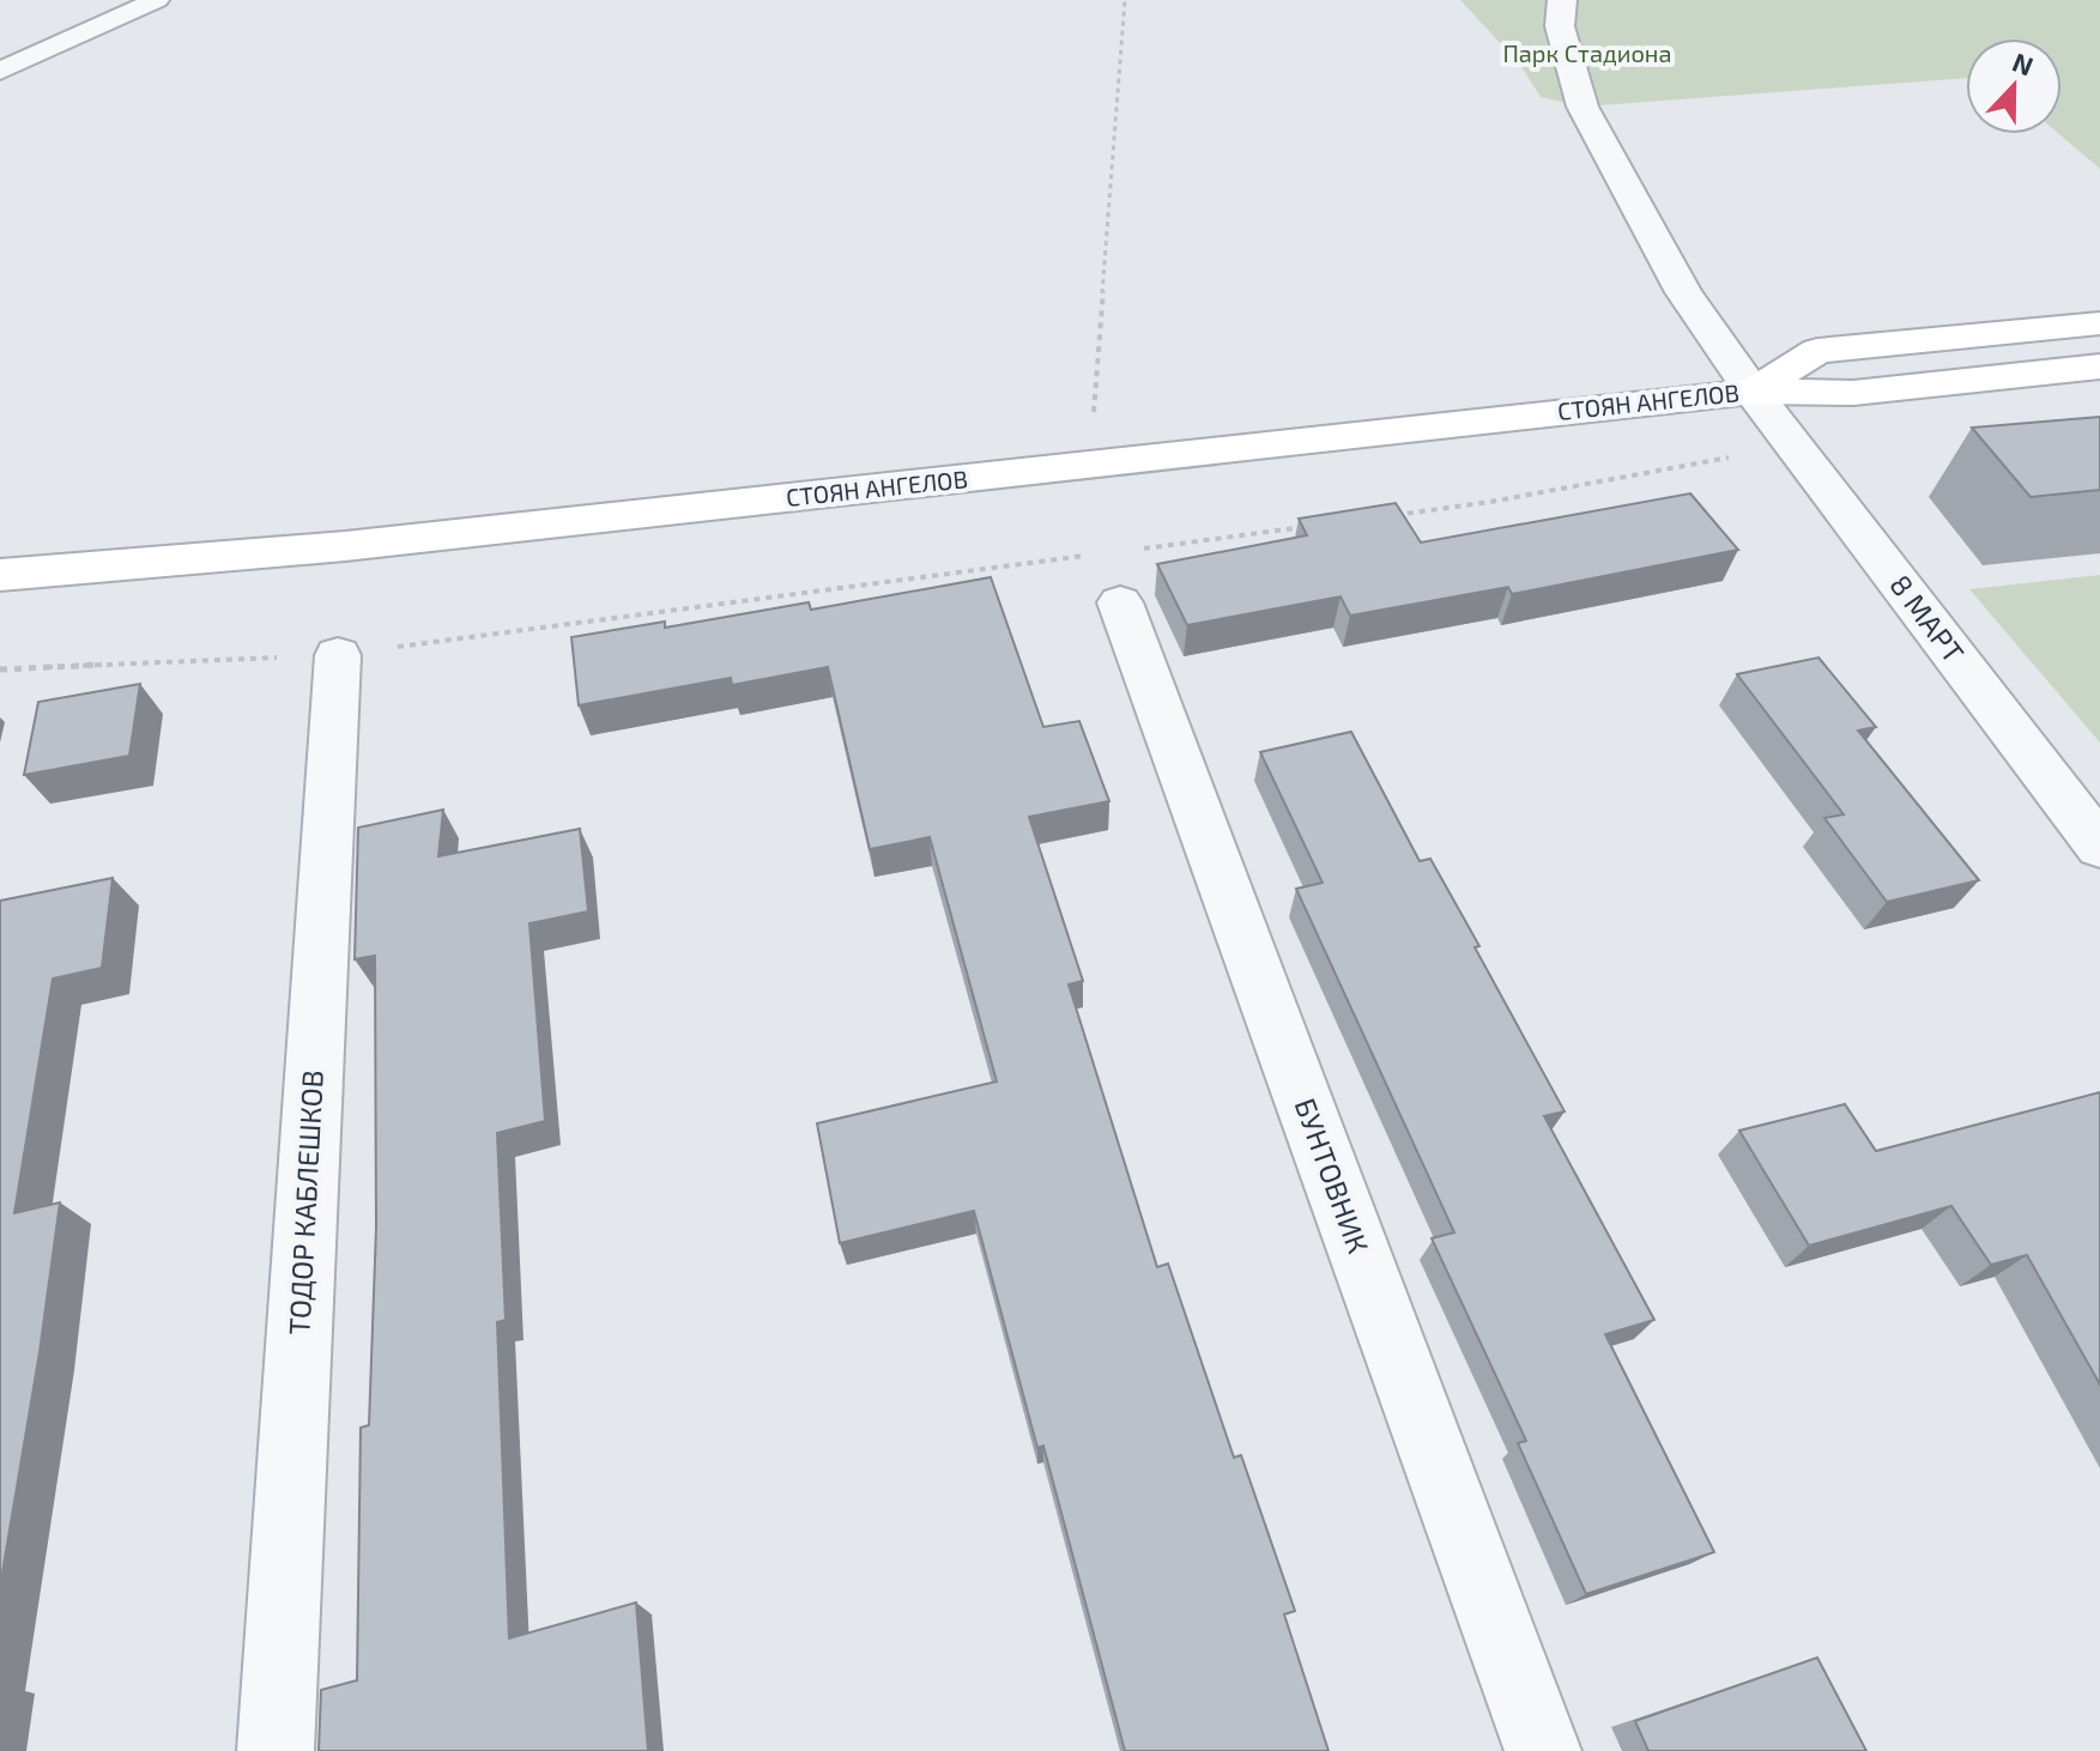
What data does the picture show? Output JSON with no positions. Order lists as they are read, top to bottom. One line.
{"streets":{"main road":["СТОЯН АНГЕЛОВ"],"street":["8 МАРТ","БУНТОВНИК","ТОДОР КАБЛЕШКОВ"]},"crossings":[["СТОЯН АНГЕЛОВ","8 МАРТ"]],"parks":["Парк Стадиона"],"north":"top"}
